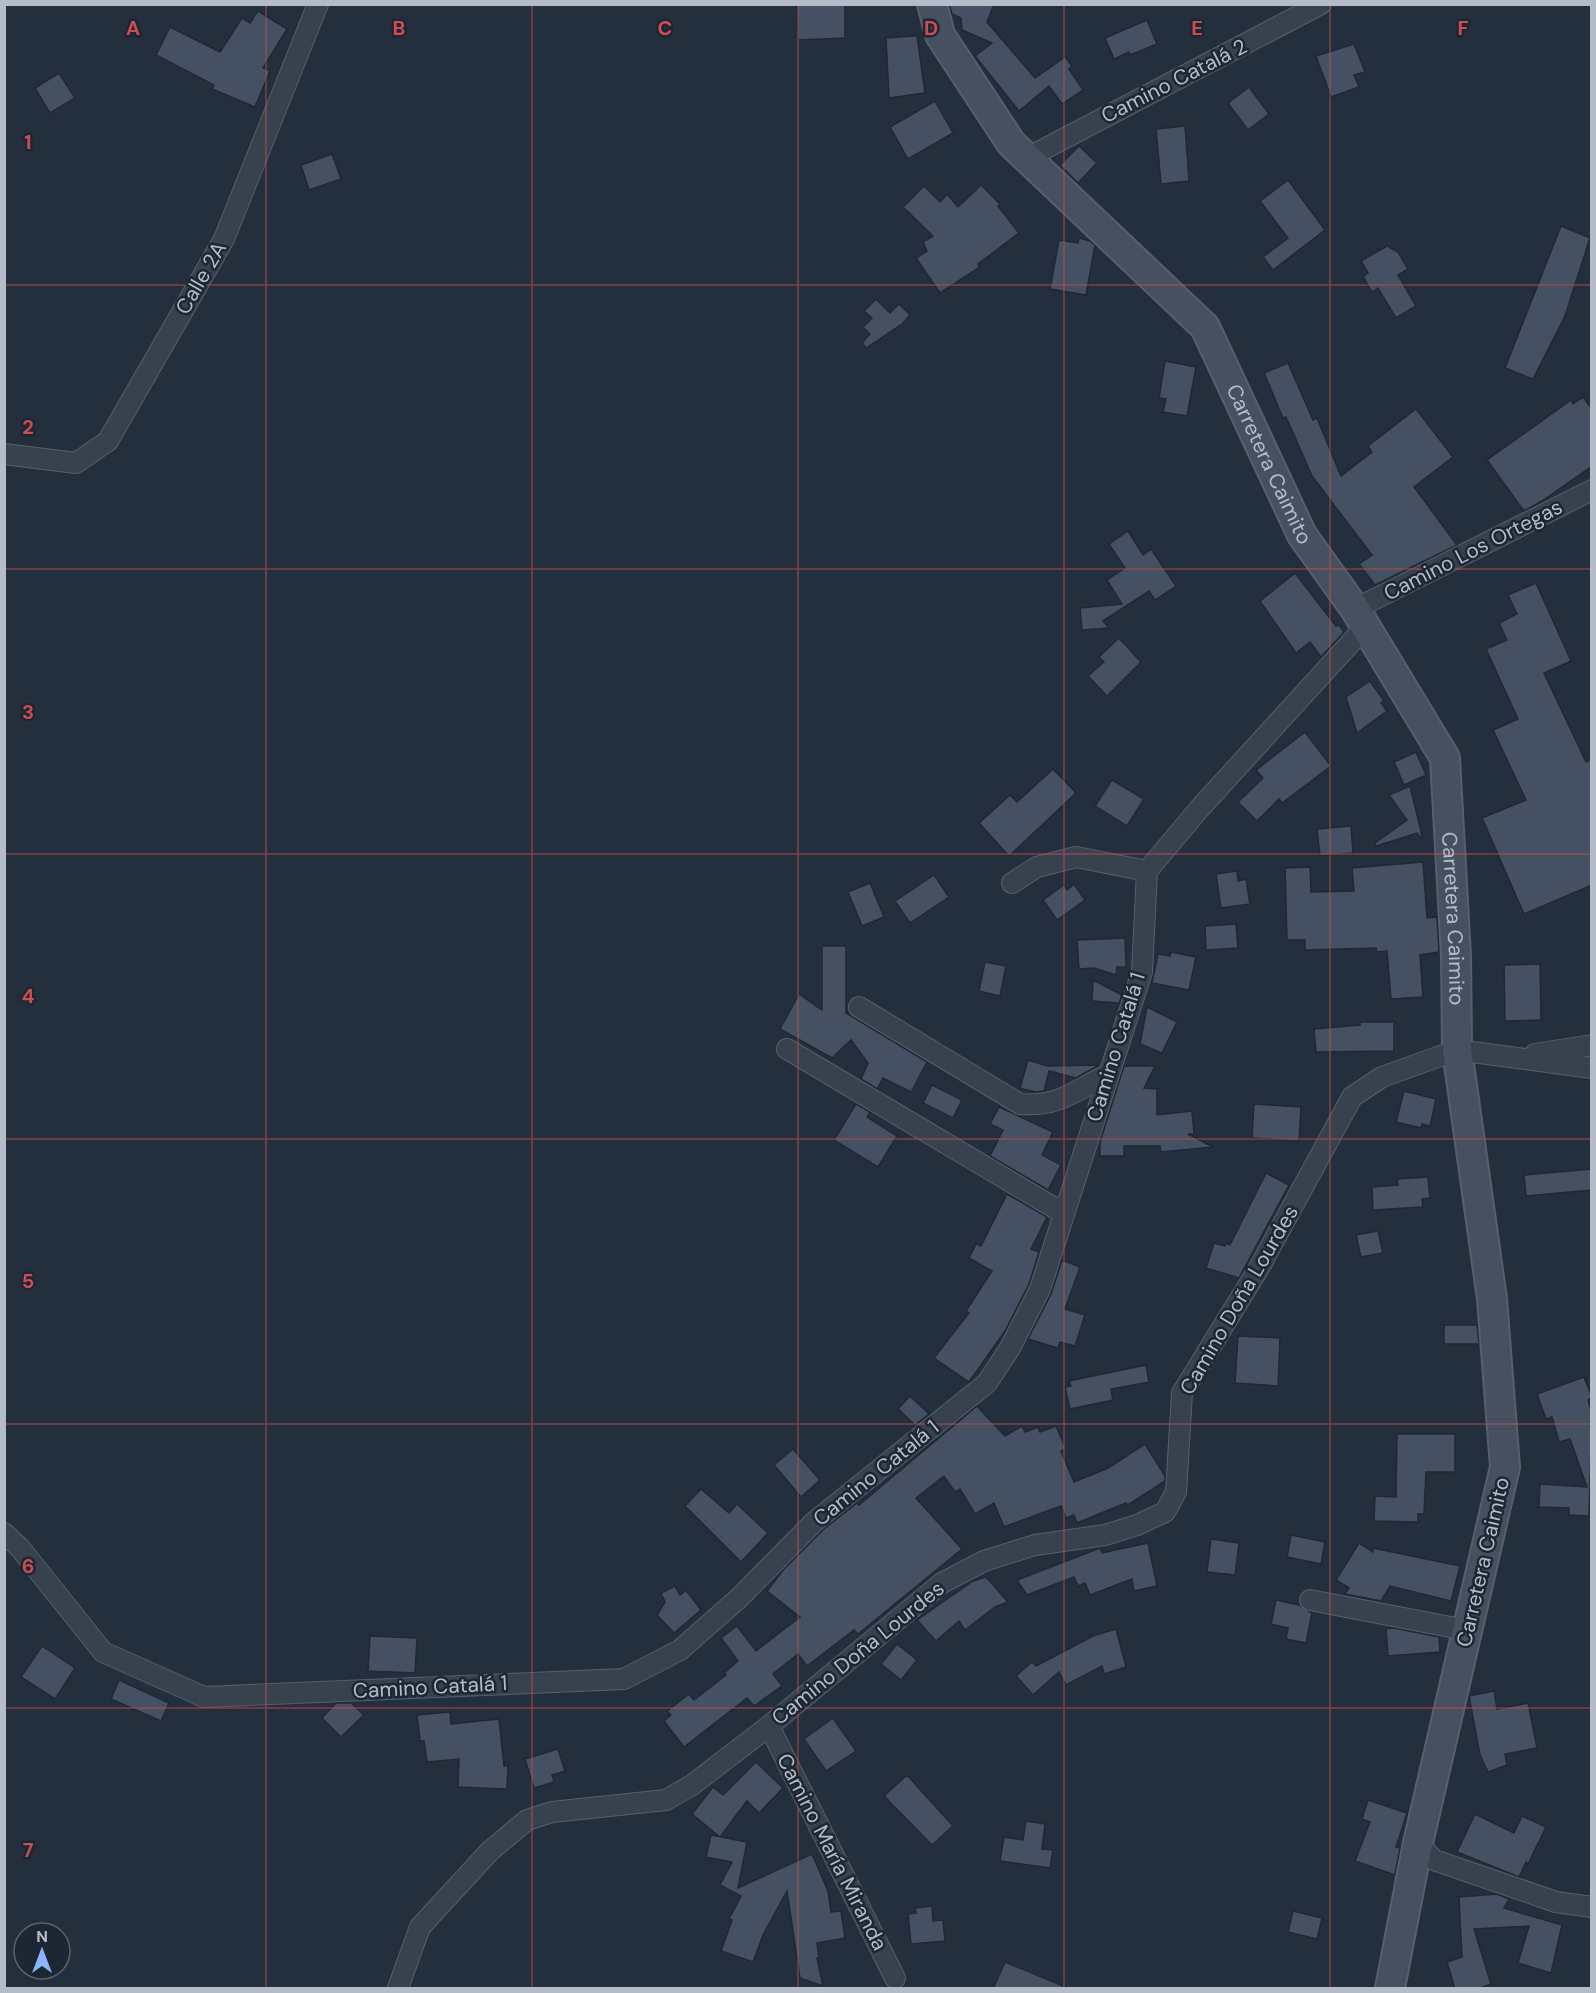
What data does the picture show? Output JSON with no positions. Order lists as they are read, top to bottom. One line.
{"streets":{"street":["Camino Catalá 2","Calle 2A","Carretera Caimito","Camino Los Ortegas","Camino Catalá 1","Camino Doña Lourdes","Camino María Miranda"]},"crossings":[["Camino Catalá 2","Carretera Caimito"],["Carretera Caimito","Camino Los Ortegas"],["Carretera Caimito","Camino Doña Lourdes"],["Camino Doña Lourdes","Camino María Miranda"]],"north":"top","grid":{"columns":["A","B","C","D","E","F"],"rows":["1","2","3","4","5","6","7"]}}
